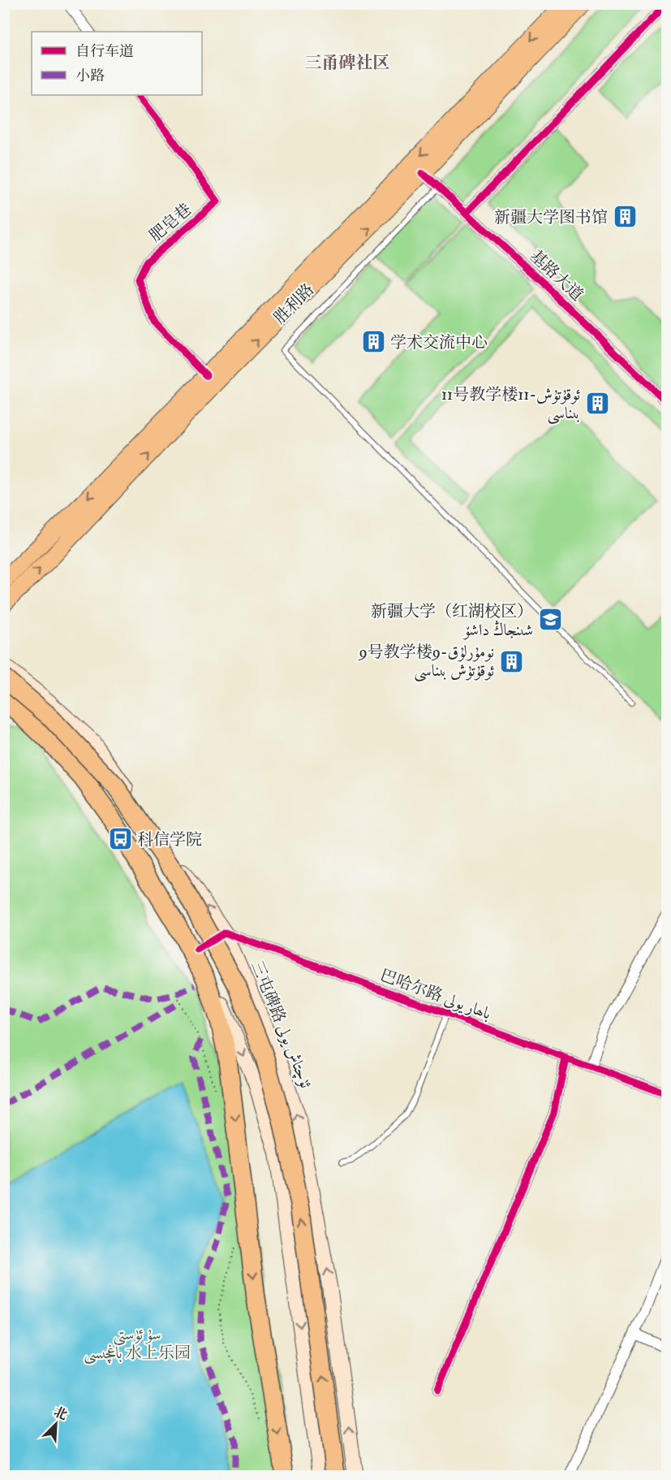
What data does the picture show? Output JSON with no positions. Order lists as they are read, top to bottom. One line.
{"streets":{"main road":["胜利路","三屯碑路 ئۈچتاش يولى"],"street":["肥皂巷","基路大道","巴哈尔路 باھار يولى"]},"crossings":[["肥皂巷","胜利路"],["基路大道","胜利路"],["巴哈尔路 باھار يولى","三屯碑路 ئۈچتاش يولى"]],"districts":["三甬碑社区"],"parks":["سۇ ئۈستى باغچىسى 水上乐园"],"places":{"building":["新疆大学图书馆","学术交流中心","11号教学楼11-ئوقۇتۇش بىناسى","9号教学楼9-نومۇرلۇق ئوقۇتۇش بىناسى"],"school or university":["新疆大学（红湖校区） شىنجاڭ داشۆ"],"bus stop":["科信学院"]},"legend":["自行车道","小路"],"north":"top right"}
